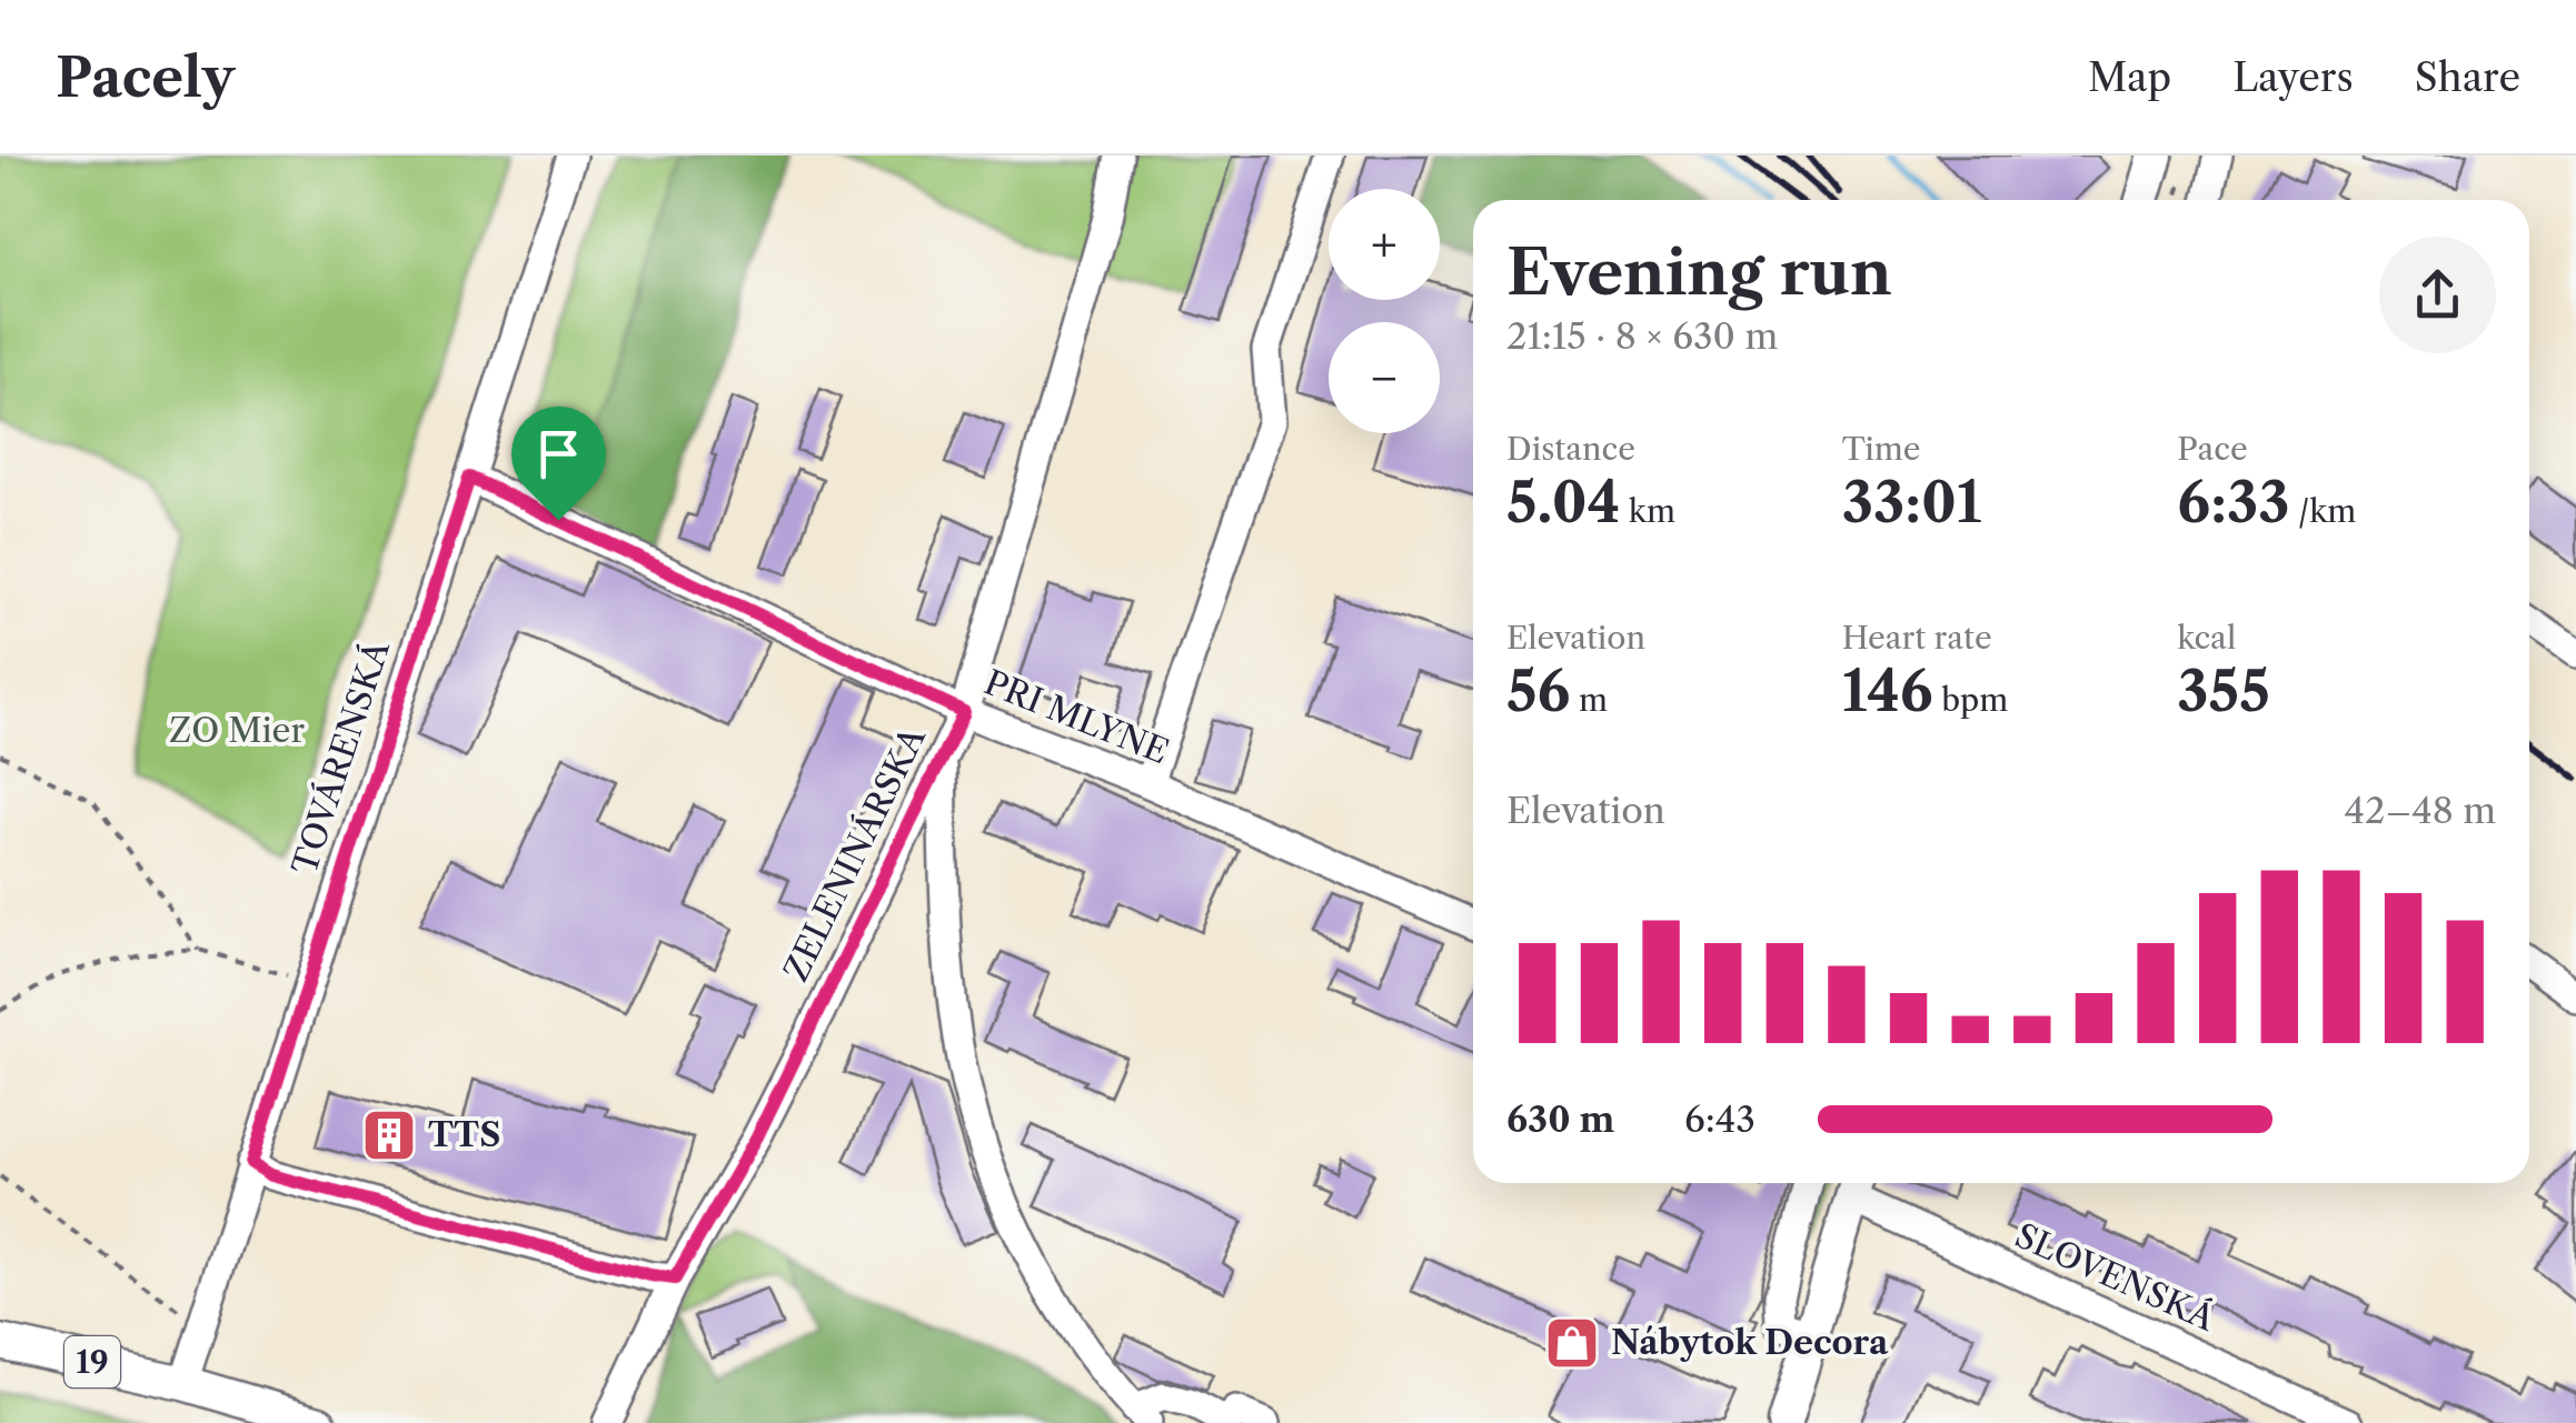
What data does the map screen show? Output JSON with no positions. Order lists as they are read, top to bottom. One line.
{"streets":{"main road":["19"],"street":["PRI MLYNE","TOVÁRENSKÁ","ZELENINÁRSKA","SLOVENSKÁ"]},"crossings":[["PRI MLYNE","TOVÁRENSKÁ"],["PRI MLYNE","ZELENINÁRSKA"],["TOVÁRENSKÁ","19"]],"parks":["ZO Mier"],"places":{"building":["TTS"],"shop":["Nábytok Decora"]},"page":{"header":"Pacely","nav":["Map","Layers","Share"],"map_buttons":["+","−"],"heading":["Evening run","21:15 · 8 × 630 m"],"stats":[["Distance","5.04 km"],["Time","33:01"],["Pace","6:33 /km"],["Elevation","56 m"],["Heart rate","146 bpm"],["kcal","355"]],"chart":["Elevation","42–48 m"],"list":[{"name":"630 m","note":"6:43"}]}}
